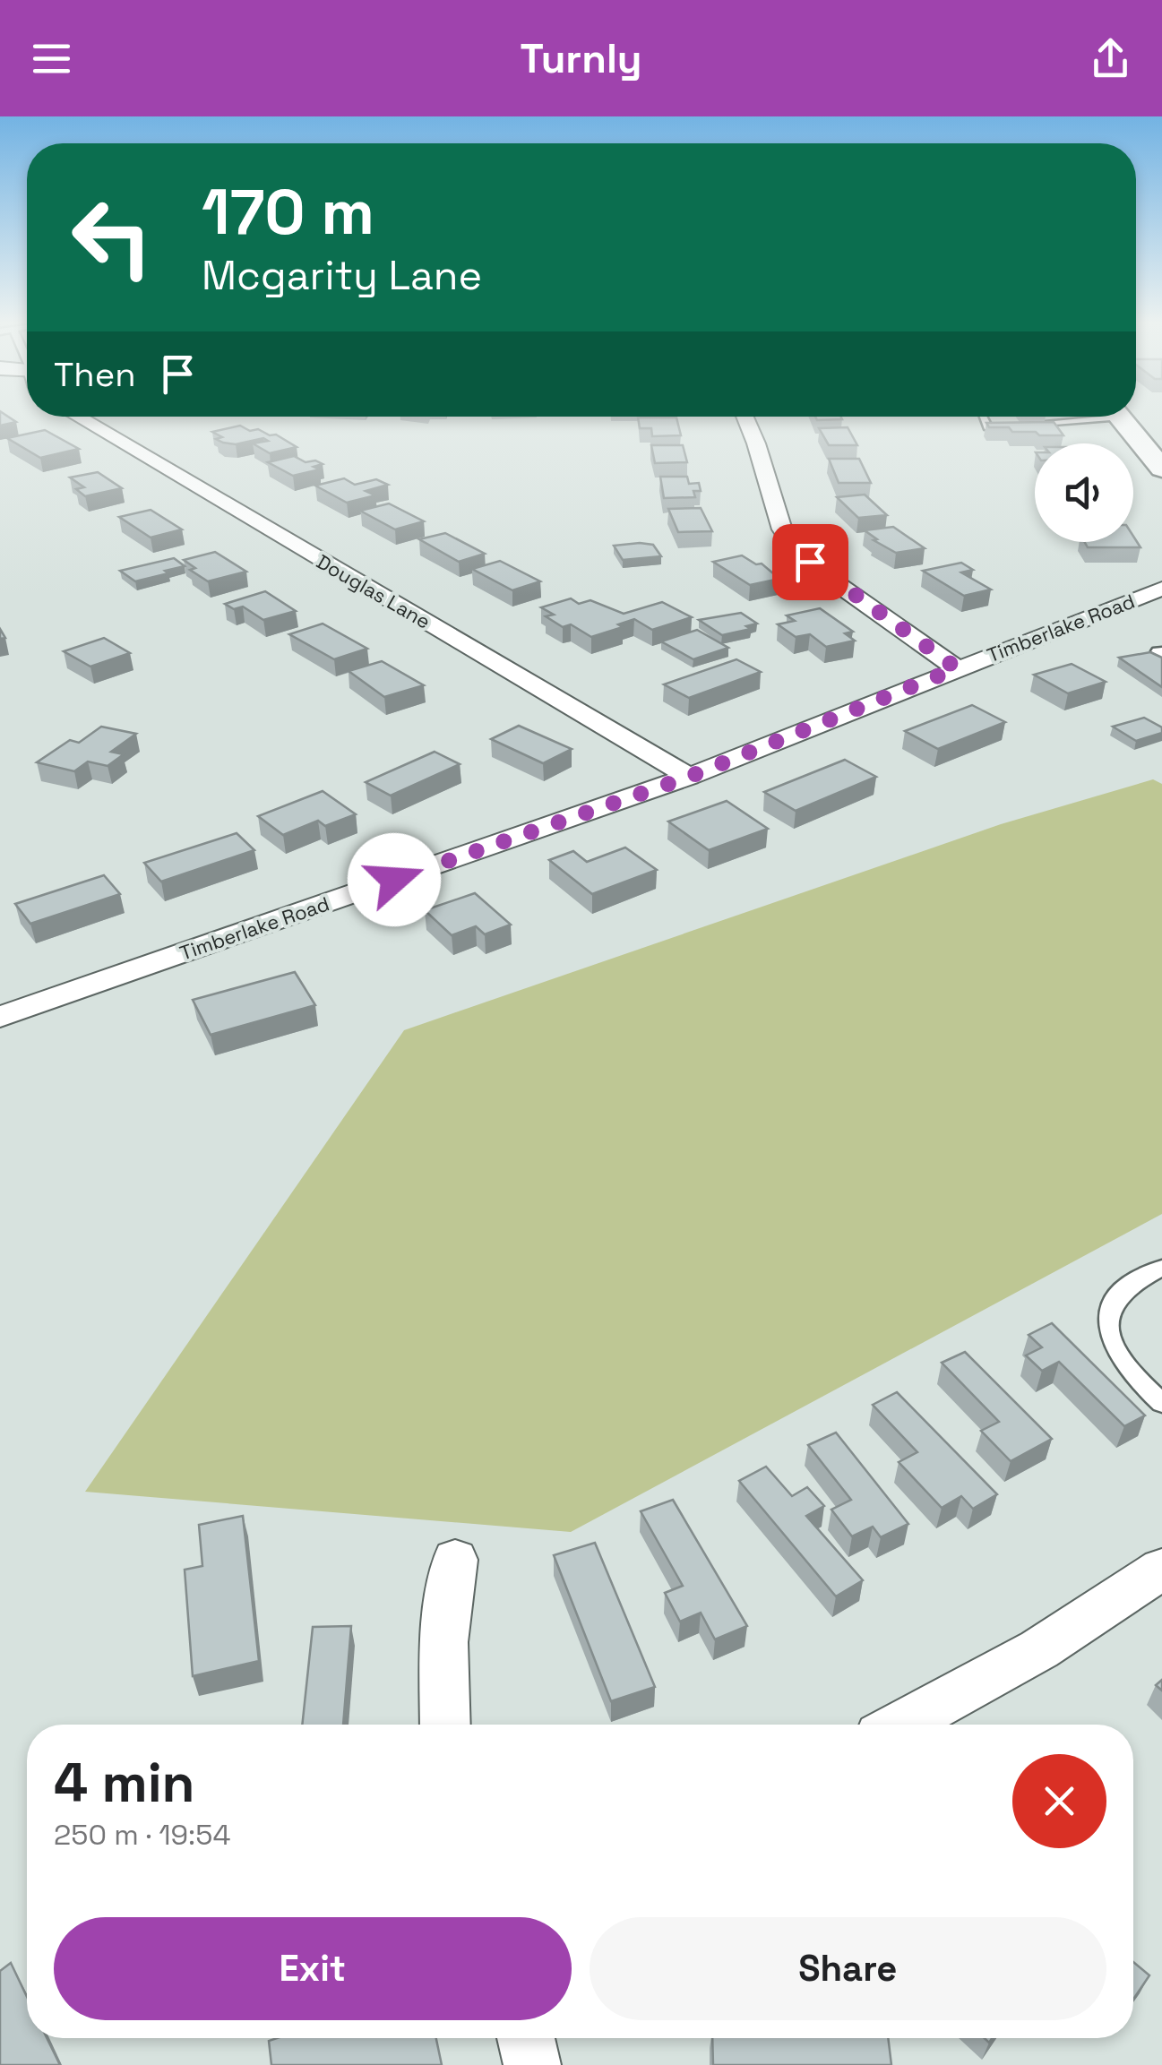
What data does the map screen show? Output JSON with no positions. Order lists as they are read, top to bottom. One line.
{"streets":{"street":["Douglas Lane","Timberlake Road"]},"crossings":[["Douglas Lane","Timberlake Road"]],"page":{"header":"Turnly","turn":["170 m","Mcgarity Lane"],"then":"Then","heading":["4 min","250 m · 19:54"],"buttons":["Exit","Share"]}}
